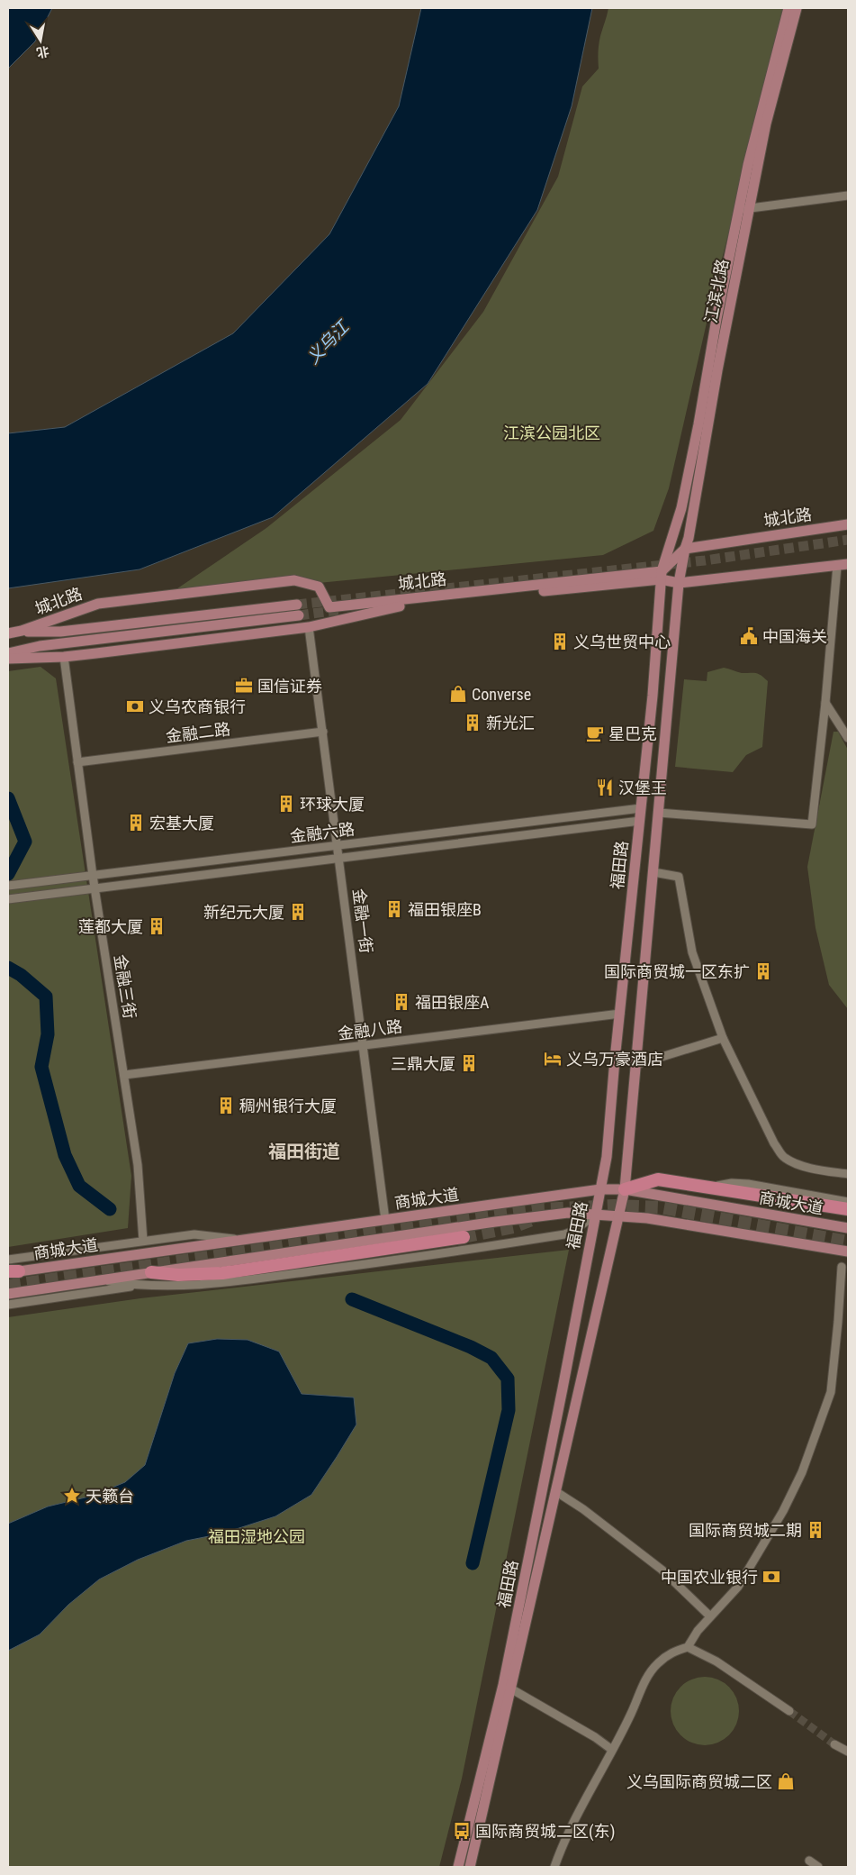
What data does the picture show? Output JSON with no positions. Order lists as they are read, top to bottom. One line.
{"streets":{"main road":["江滨北路","城北路","福田路","商城大道"],"street":["金融二路","金融六路","金融一街","金融三街","金融八路"]},"crossings":[["江滨北路","城北路"],["江滨北路","福田路"],["城北路","福田路"],["城北路","金融一街"],["城北路","金融三街"],["金融二路","金融一街"],["金融二路","金融三街"],["金融六路","福田路"],["金融六路","金融一街"],["金融六路","金融三街"],["福田路","金融八路"],["福田路","商城大道"],["金融一街","金融八路"],["金融一街","商城大道"],["金融三街","金融八路"]],"districts":["福田街道"],"water":["义乌江"],"parks":["江滨公园北区","福田湿地公园"],"places":{"public building":["中国海关"],"building":["义乌世贸中心","新光汇","环球大厦","宏基大厦","福田银座B","新纪元大厦","莲都大厦","国际商贸城一区东扩","福田银座A","三鼎大厦","稠州银行大厦","国际商贸城二期"],"office":["国信证券"],"shop":["Converse","义乌国际商贸城二区"],"bank":["义乌农商银行","中国农业银行"],"cafe":["星巴克"],"restaurant":["汉堡王"],"hotel":["义乌万豪酒店"],"place":["天籁台"],"bus stop":["国际商贸城二区(东)"]},"north":"bottom"}
